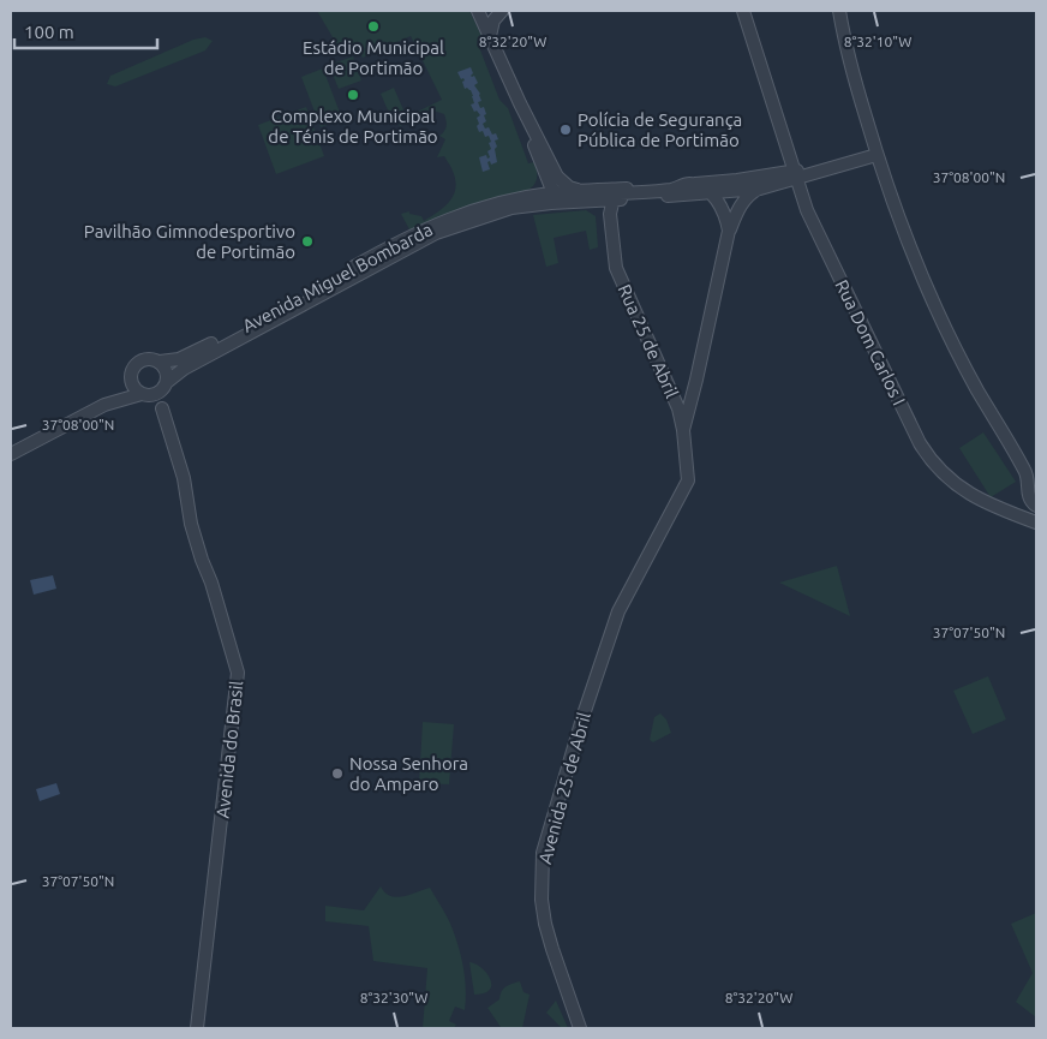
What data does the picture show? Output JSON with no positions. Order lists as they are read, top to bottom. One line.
{"streets":{"street":["Avenida Miguel Bombarda","Rua 25 de Abril","Rua Dom Carlos I","Avenida do Brasil","Avenida 25 de Abril"]},"crossings":[["Avenida Miguel Bombarda","Rua 25 de Abril"],["Avenida Miguel Bombarda","Rua Dom Carlos I"],["Rua 25 de Abril","Avenida 25 de Abril"]],"places":["Estádio Municipal de Portimão","Complexo Municipal de Ténis de Portimão","Polícia de Segurança Pública de Portimão","Pavilhão Gimnodesportivo de Portimão","Nossa Senhora do Amparo"],"scale_bar":"100 m","coordinates":["8°32'10\"W","8°32'20\"W","37°08'00\"N","37°07'50\"N","8°32'30\"W"]}
